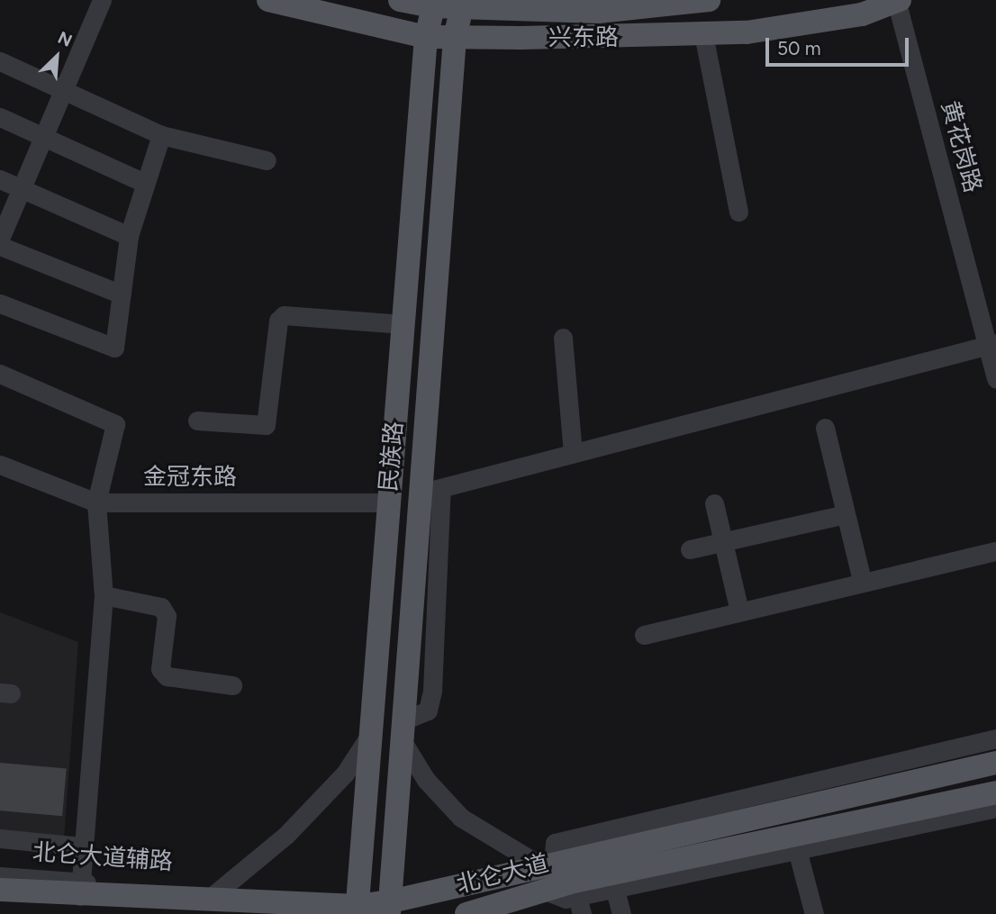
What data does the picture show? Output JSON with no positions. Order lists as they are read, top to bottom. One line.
{"streets":{"main road":["兴东路","民族路","北仑大道"],"street":["黄花岗路","金冠东路","北仑大道辅路"]},"crossings":[["兴东路","黄花岗路"],["兴东路","民族路"],["民族路","金冠东路"],["民族路","北仑大道"],["北仑大道辅路","北仑大道"]],"scale_bar":"50 m","north":"top right"}
